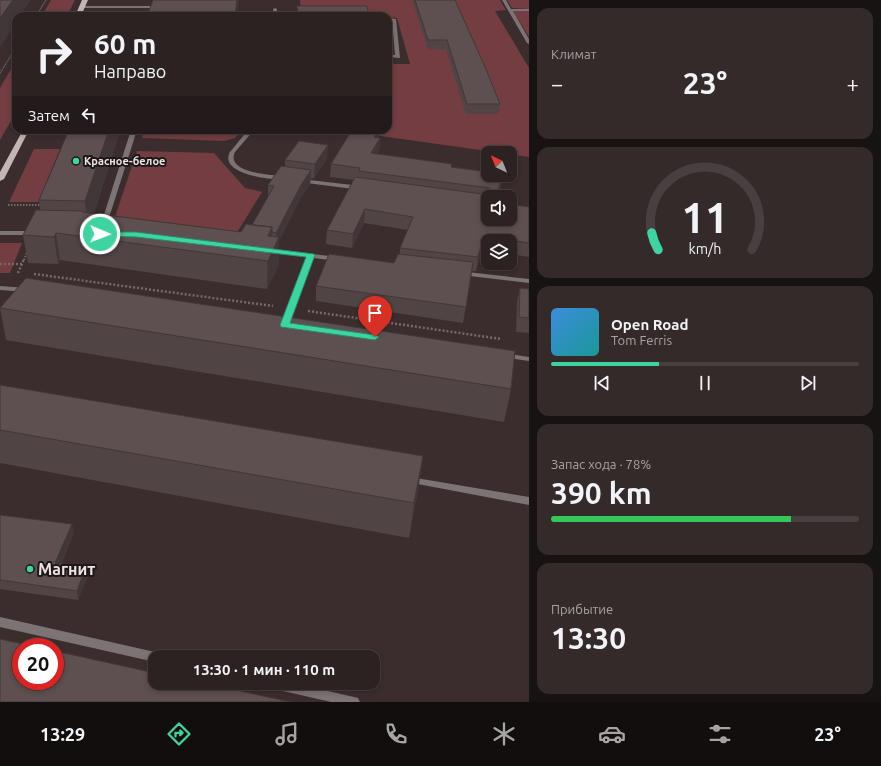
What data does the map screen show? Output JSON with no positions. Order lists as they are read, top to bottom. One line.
{"places":["Красное-белое","Магнит"],"north":"top left","page":{"tile":["Климат",["Запас хода · 78%","390 km"],["Прибытие","13:30"]],"turn":["60 m","Направо"],"heat":["−","23°","+"],"then":"Затем","song":["Open Road","Tom Ferris"],"limit":"20","trip":"13:30 · 1 мин · 110 m","tabs":["13:29","23°"],"gauge":["11","km/h"]}}
